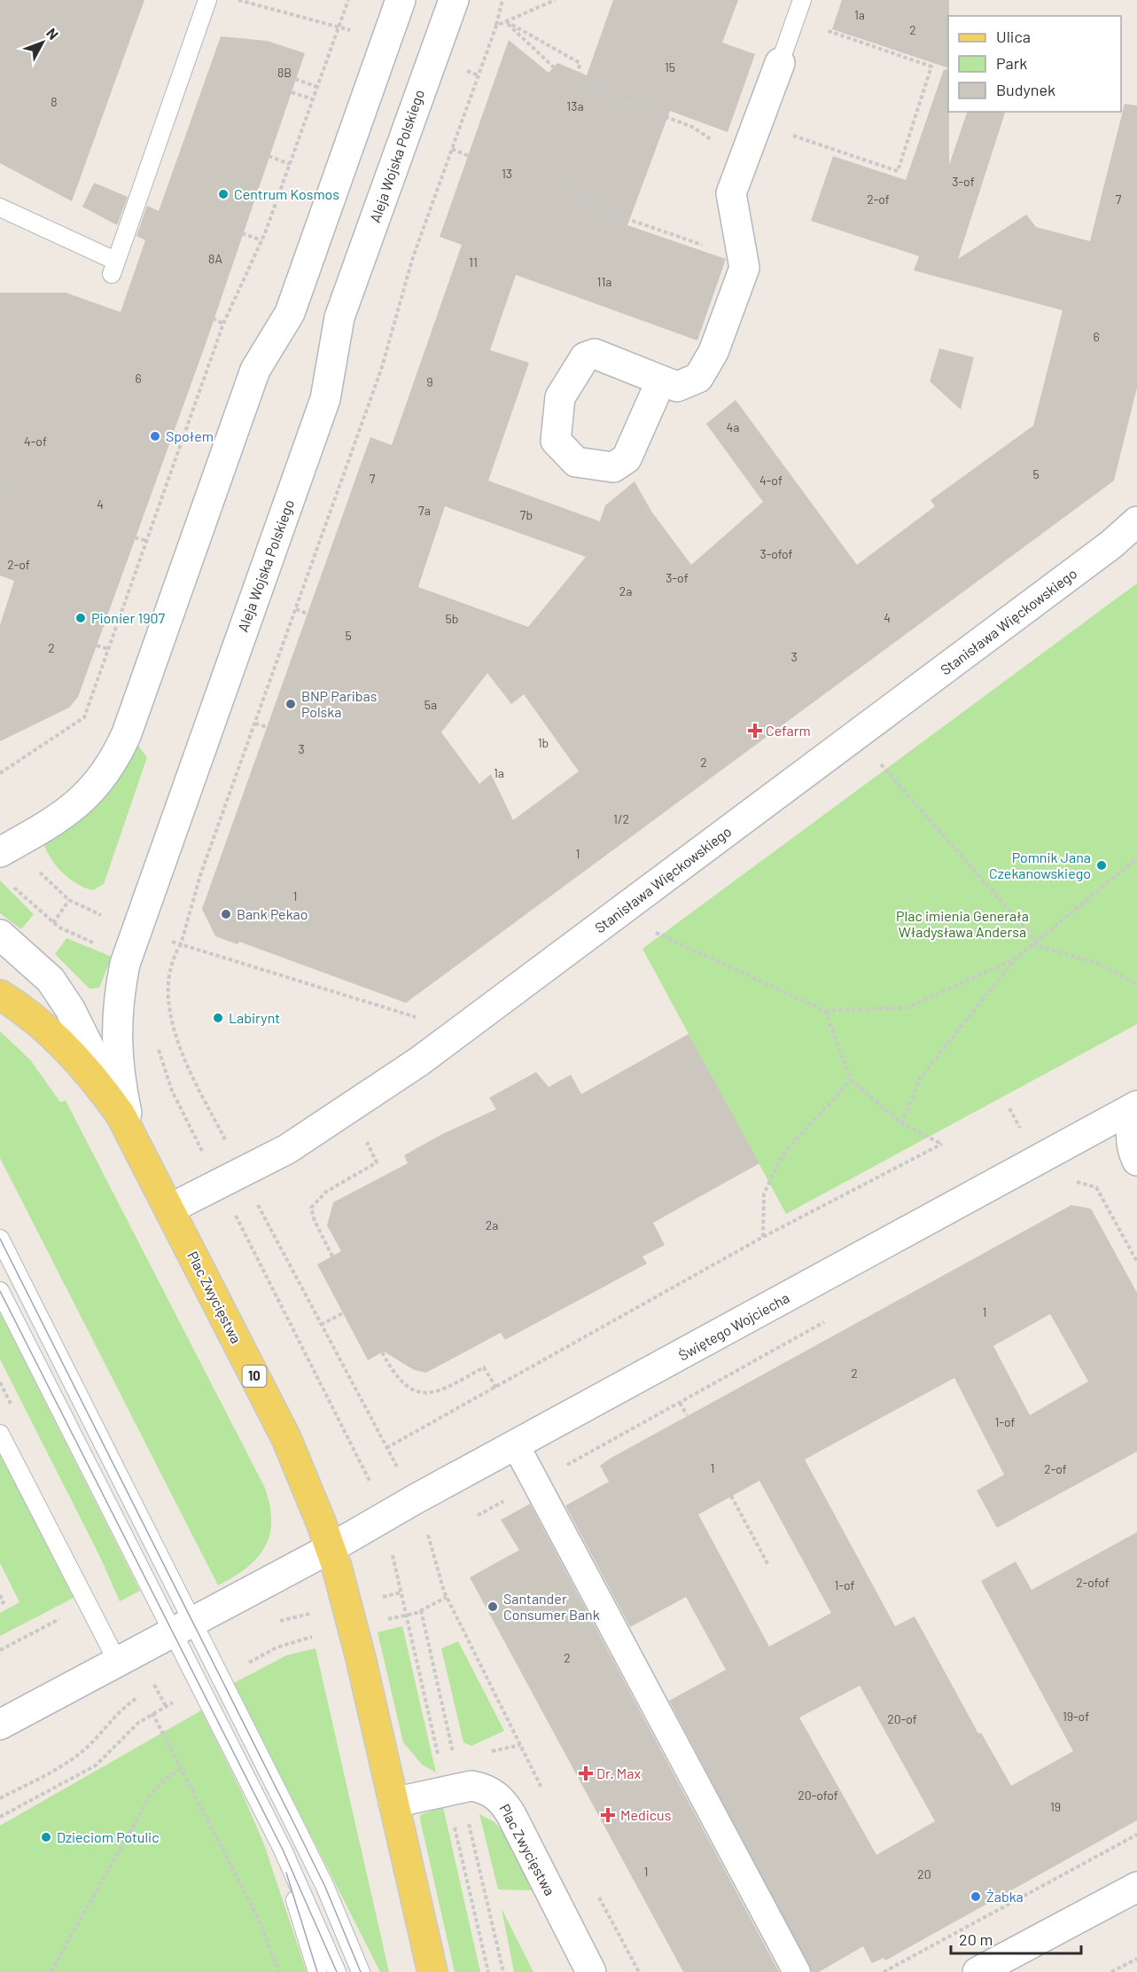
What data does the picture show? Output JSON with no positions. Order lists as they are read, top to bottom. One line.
{"streets":{"main road":["Plac Zwycięstwa","10"],"street":["Aleja Wojska Polskiego","Stanisława Więckowskiego","Świętego Wojciecha"]},"crossings":[["Aleja Wojska Polskiego","Plac Zwycięstwa"],["Stanisława Więckowskiego","Plac Zwycięstwa"],["Plac Zwycięstwa","Świętego Wojciecha"]],"parks":["Plac imienia Generała Władysława Andersa"],"places":{"other":["Centrum Kosmos","Społem","Pionier 1907","BNP Paribas Polska","Pomnik Jana Czekanowskiego","Bank Pekao","Labirynt","Santander Consumer Bank","Dzieciom Potulic","Żabka"],"health":["Cefarm","Dr. Max","Medicus"]},"house_numbers":["1a","2","15","8B","8","13a","13","3-of","2-of","7","8A","11","11a","6","6","9","4a","4-of","5","7","4-of","4","7a","7b","3-ofof","2-of","3-of","2a","4","5b","5","2","3","5a","1b","3","2","1a","1/2","1","1","2a","1","2","1-of","1","2-of","2-ofof","1-of","2","19-of","20-of","20-ofof","19","1","20"],"legend":["Ulica","Park","Budynek"],"scale_bar":"20 m","north":"top right"}
